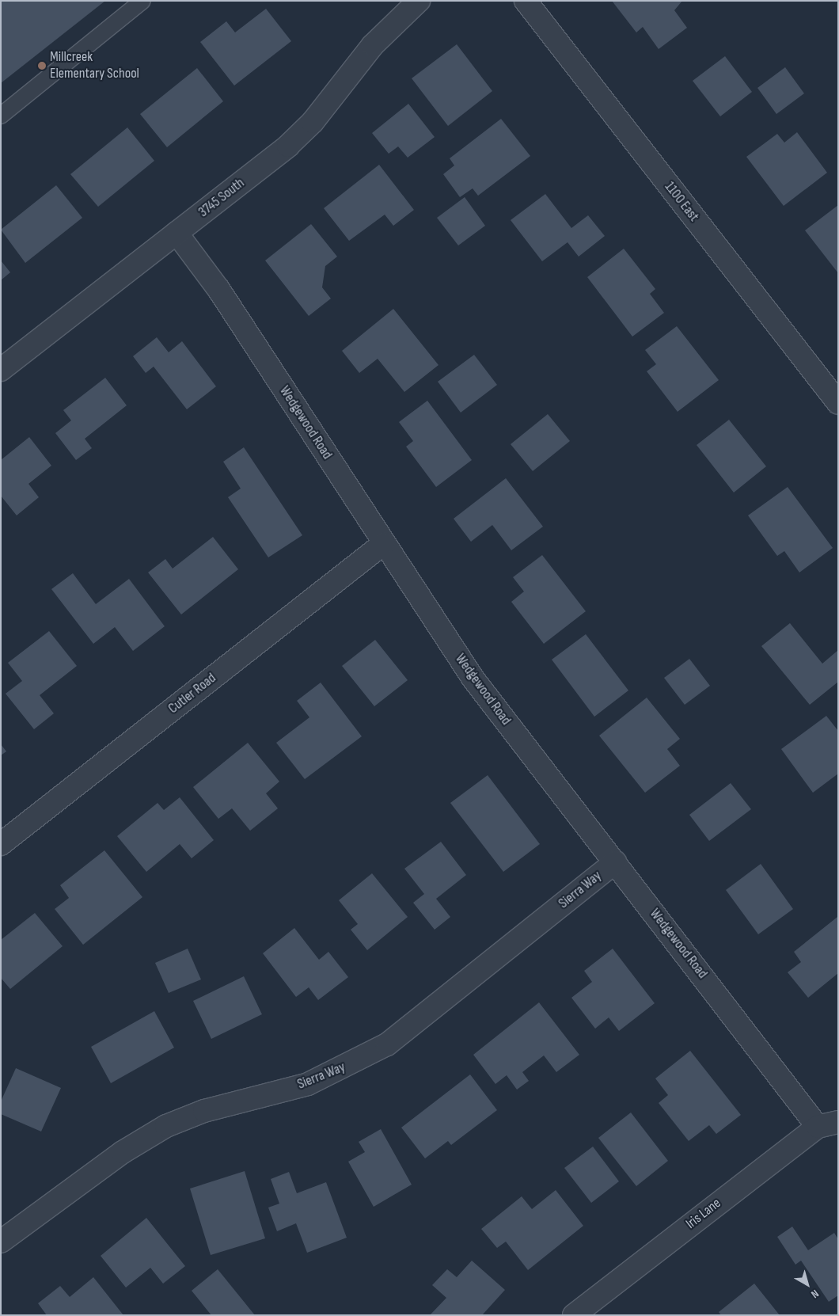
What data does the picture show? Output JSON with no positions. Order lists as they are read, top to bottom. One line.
{"streets":{"street":["3745 South","1100 East","Wedgewood Road","Cutler Road","Sierra Way","Iris Lane"]},"crossings":[["3745 South","Wedgewood Road"],["Wedgewood Road","Cutler Road"],["Wedgewood Road","Sierra Way"],["Wedgewood Road","Iris Lane"]],"places":["Millcreek Elementary School"],"north":"bottom right"}
